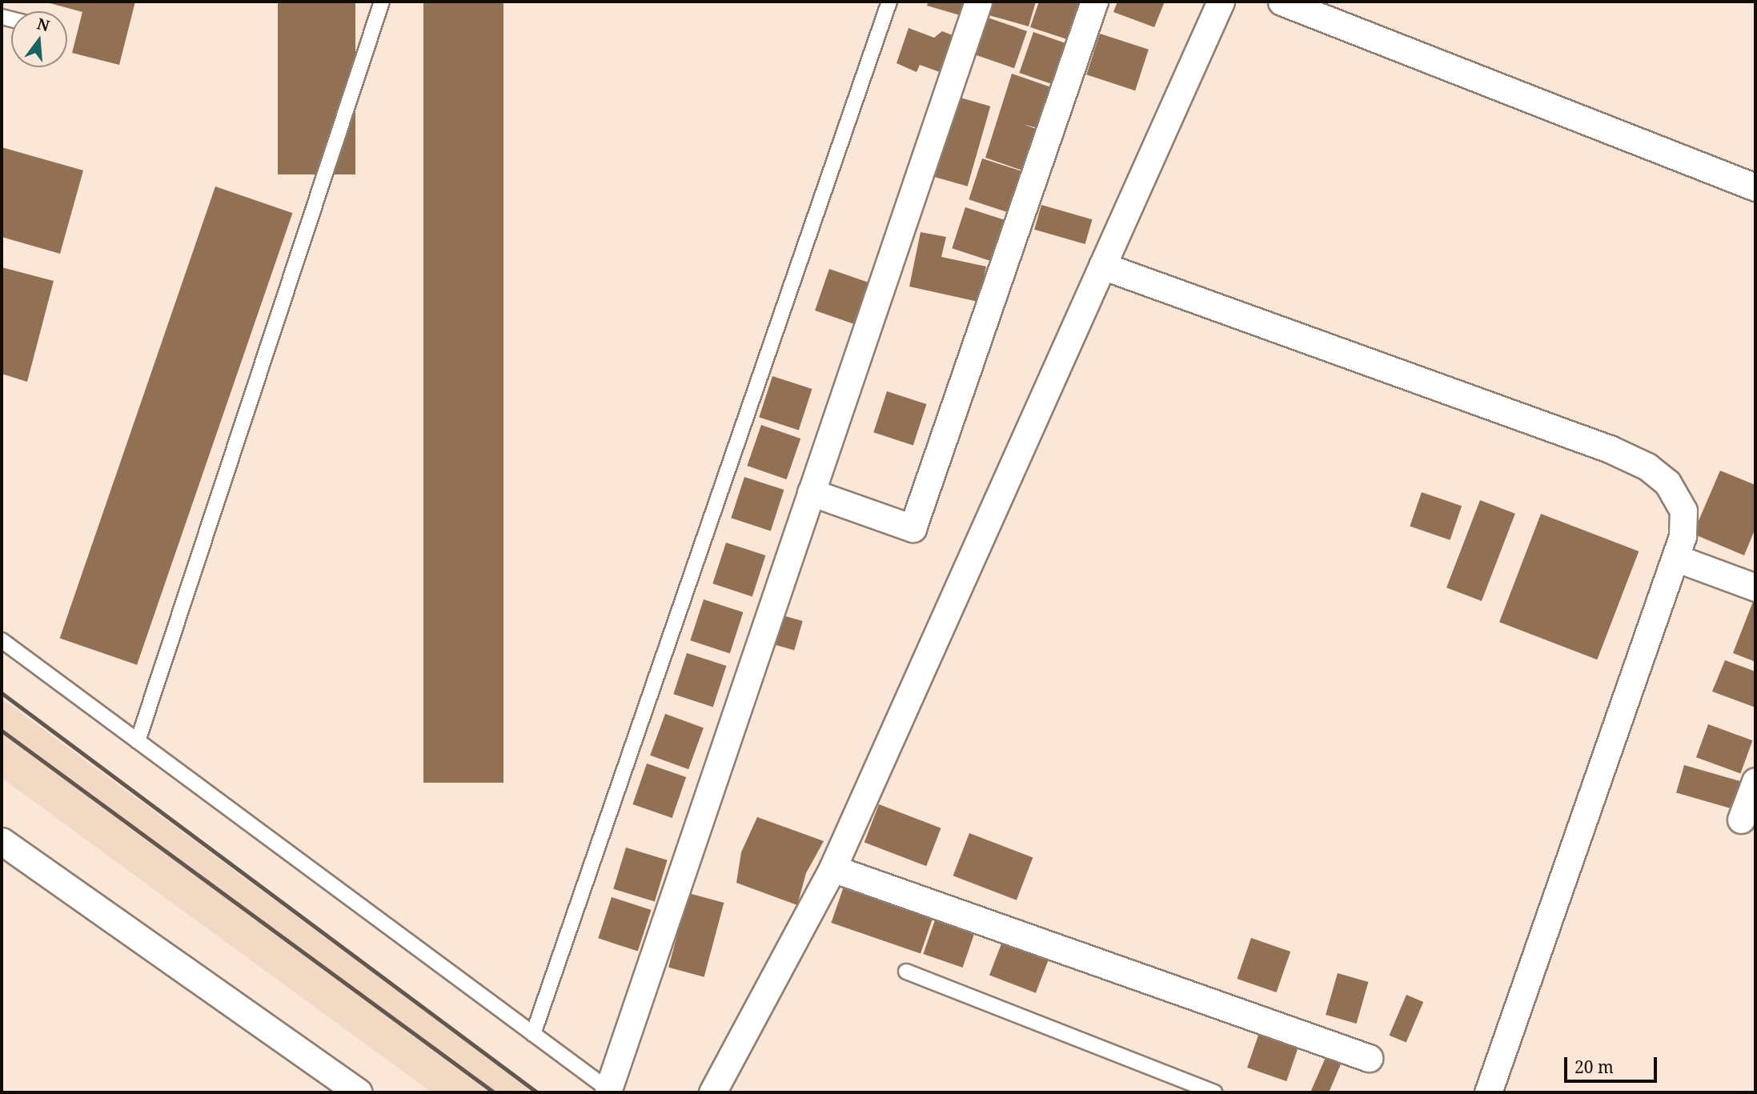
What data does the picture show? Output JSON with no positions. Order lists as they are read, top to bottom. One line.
{"scale_bar":"20 m","north":"top"}
